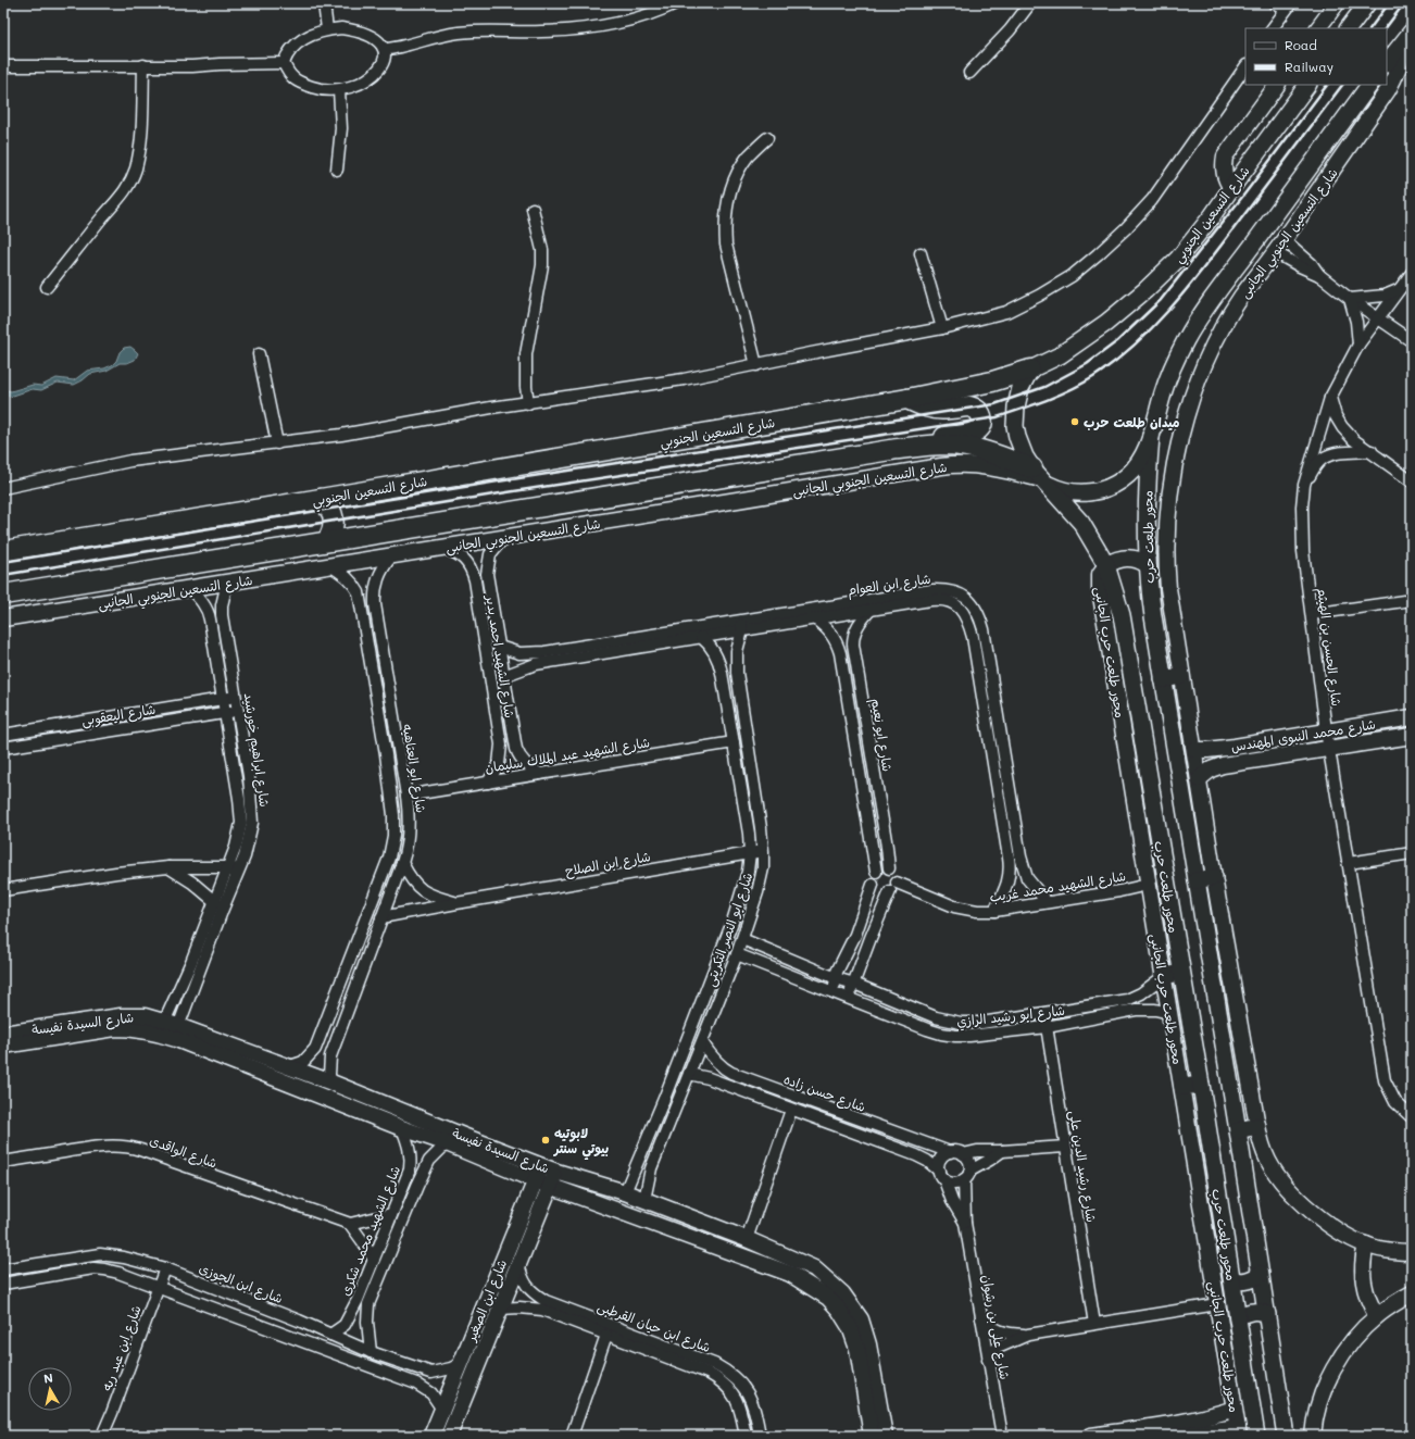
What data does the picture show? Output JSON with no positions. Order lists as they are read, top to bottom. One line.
{"streets":{"highway":["شارع التسعين الجنوبي"],"main road":["محور طلعت حرب"],"street":["شارع التسعين الجنوبي الجانبى","شارع ابن العوام","شارع الحسن بن الهيثم","محور طلعت حرب الجانبى","شارع الشهيد احمد بدير","شارع اليعقوبى","شارع ابو نعيم","شارع محمد النبوى المهندس","شارع ابراهيم خورشيد","شارع الشهيد عبد الملاك سليمان","شارع ابو العتاهيه","شارع ابن الصلاح","شارع الشهيد محمد غريب","شارع ابو النصر التكريتى","شارع ابو رشيد الرازي","شارع السيدة نفيسة","شارع حسن زاده","شارع الواقدى","شارع رشيد الدين على","شارع الشهيد محمد شكرى","شارع ابن الجوزى","شارع ابن الصغير","شارع ابن حيان القرطبى","شارع على بن رشوان","شارع ابن عبد ربه"]},"crossings":[["شارع التسعين الجنوبي","محور طلعت حرب"],["شارع التسعين الجنوبي الجانبى","محور طلعت حرب"],["شارع التسعين الجنوبي الجانبى","شارع الشهيد احمد بدير"],["شارع التسعين الجنوبي الجانبى","شارع ابراهيم خورشيد"],["شارع التسعين الجنوبي الجانبى","شارع ابو العتاهيه"],["محور طلعت حرب","محور طلعت حرب الجانبى"],["شارع ابن العوام","شارع الشهيد احمد بدير"],["شارع ابن العوام","شارع ابو نعيم"],["شارع ابن العوام","شارع الشهيد محمد غريب"],["شارع ابن العوام","شارع ابو النصر التكريتى"],["شارع الحسن بن الهيثم","شارع محمد النبوى المهندس"],["محور طلعت حرب الجانبى","شارع الشهيد محمد غريب"],["محور طلعت حرب الجانبى","شارع ابو رشيد الرازي"],["شارع الشهيد احمد بدير","شارع الشهيد عبد الملاك سليمان"],["شارع اليعقوبى","شارع ابراهيم خورشيد"],["شارع ابو نعيم","شارع الشهيد محمد غريب"],["شارع ابراهيم خورشيد","شارع السيدة نفيسة"],["شارع الشهيد عبد الملاك سليمان","شارع ابو العتاهيه"],["شارع الشهيد عبد الملاك سليمان","شارع ابو النصر التكريتى"],["شارع ابو العتاهيه","شارع ابن الصلاح"],["شارع ابو العتاهيه","شارع السيدة نفيسة"],["شارع ابن الصلاح","شارع ابو النصر التكريتى"],["شارع ابو النصر التكريتى","شارع ابو رشيد الرازي"],["شارع ابو النصر التكريتى","شارع السيدة نفيسة"],["شارع ابو النصر التكريتى","شارع حسن زاده"],["شارع ابو رشيد الرازي","شارع رشيد الدين على"],["شارع السيدة نفيسة","شارع الشهيد محمد شكرى"],["شارع السيدة نفيسة","شارع ابن الصغير"],["شارع حسن زاده","شارع على بن رشوان"],["شارع الشهيد محمد شكرى","شارع ابن الجوزى"],["شارع ابن الجوزى","شارع ابن الصغير"],["شارع ابن الجوزى","شارع ابن عبد ربه"],["شارع ابن الصغير","شارع ابن حيان القرطبى"]],"places":["ميدان طلعت حرب","لابوتيه بيوتي سنتر"],"legend":["Road","Railway"],"north":"top"}
